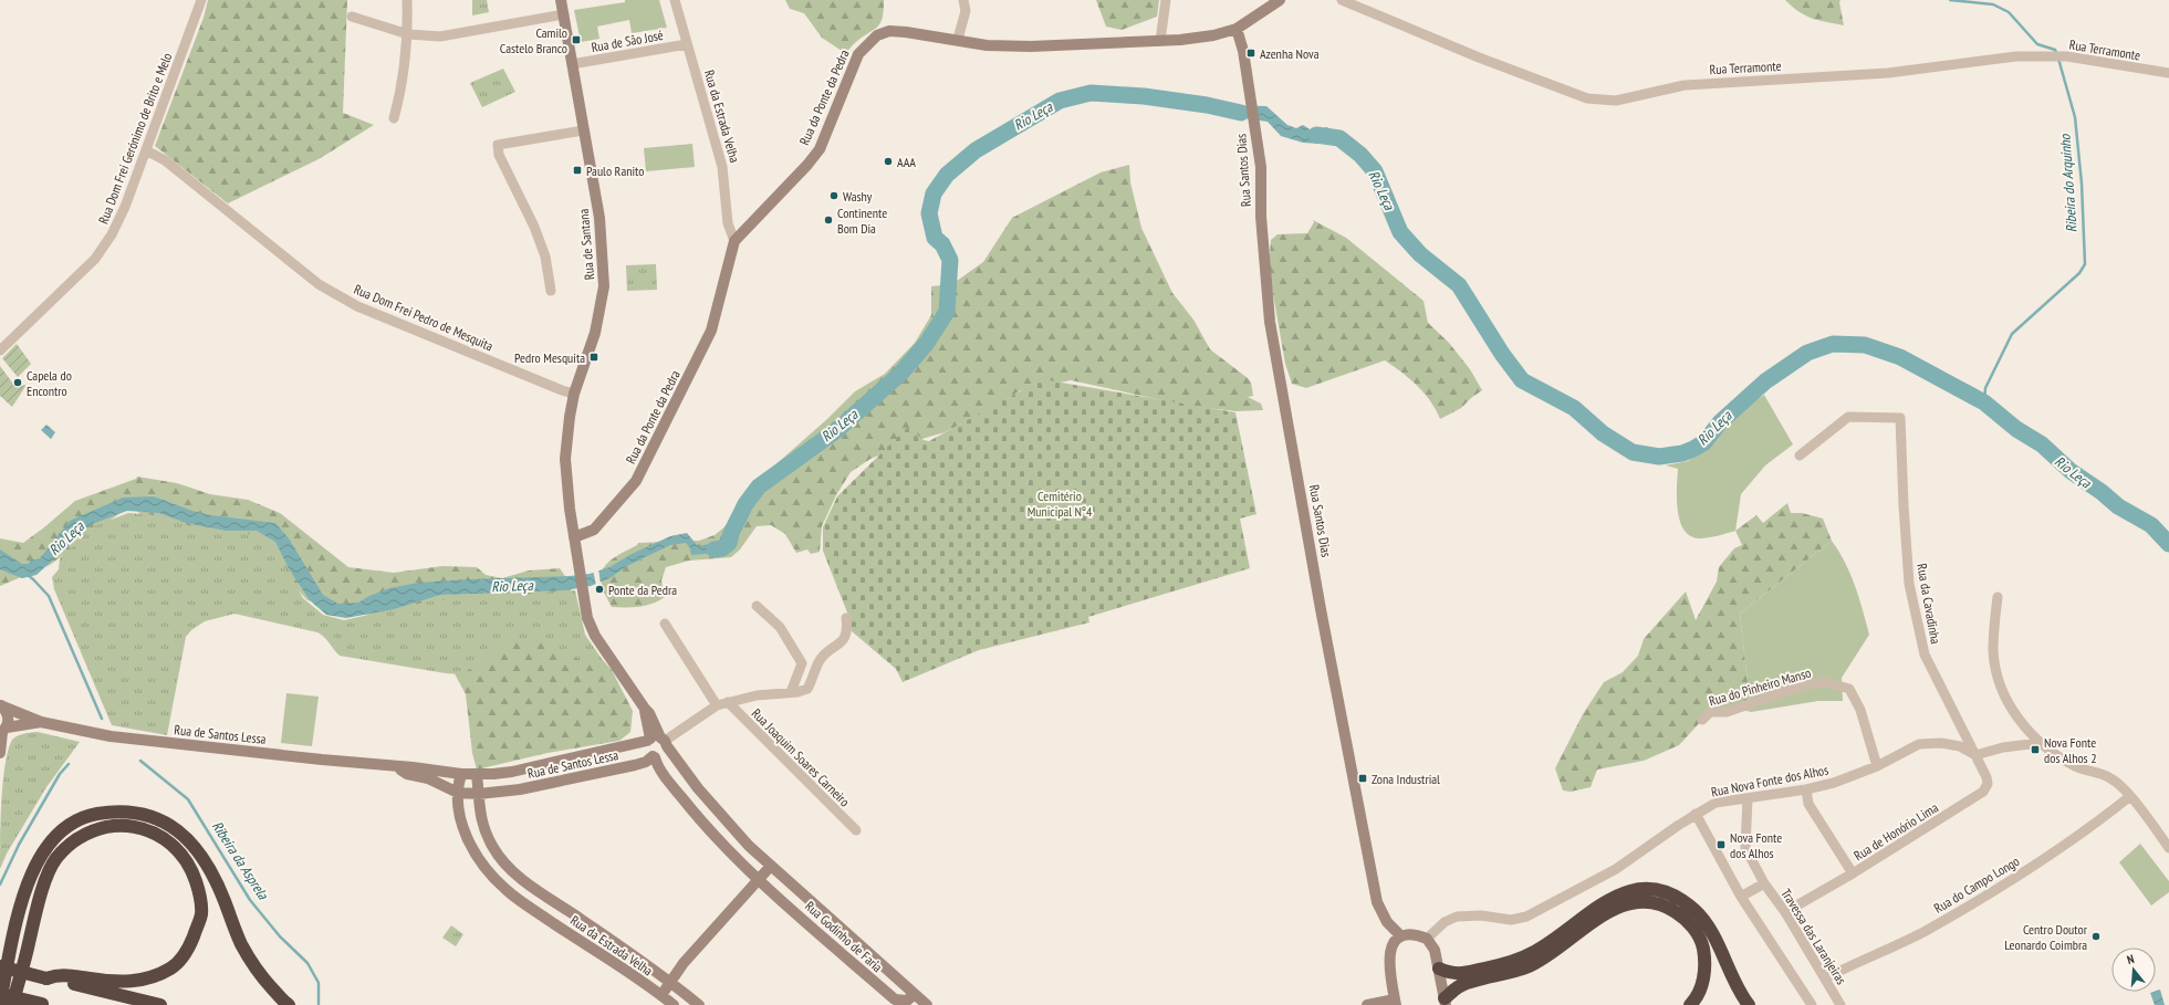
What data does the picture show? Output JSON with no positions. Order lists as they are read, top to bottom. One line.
{"streets":{"street":["Rua de São José","Rua Terramonte","Rua da Ponte da Pedra","Rua da Estrada Velha","Rua Dom Frei Gerónimo de Brito e Melo","Rua Santos Dias","Rua de Santana","Rua Dom Frei Pedro de Mesquita","Rua da Cavadinha","Rua do Pinheiro Manso","Rua de Santos Lessa","Rua Joaquim Soares Carneiro","Rua Nova Fonte dos Alhos","Rua de Honório Lima","Rua do Campo Longo","Rua Godinho de Faria","Travessa das Laranjeiras"]},"crossings":[["Rua de São José","Rua da Estrada Velha"],["Rua de São José","Rua de Santana"],["Rua da Ponte da Pedra","Rua da Estrada Velha"],["Rua da Ponte da Pedra","Rua Santos Dias"],["Rua da Ponte da Pedra","Rua de Santana"],["Rua da Ponte da Pedra","Rua Godinho de Faria"],["Rua da Estrada Velha","Rua de Santos Lessa"],["Rua Dom Frei Gerónimo de Brito e Melo","Rua Dom Frei Pedro de Mesquita"],["Rua de Santana","Rua Dom Frei Pedro de Mesquita"],["Rua de Santana","Rua Godinho de Faria"],["Rua da Cavadinha","Rua Nova Fonte dos Alhos"],["Rua da Cavadinha","Rua de Honório Lima"],["Rua do Pinheiro Manso","Rua Nova Fonte dos Alhos"],["Rua de Santos Lessa","Rua Godinho de Faria"],["Rua Nova Fonte dos Alhos","Rua de Honório Lima"],["Rua Nova Fonte dos Alhos","Travessa das Laranjeiras"],["Rua de Honório Lima","Travessa das Laranjeiras"],["Rua do Campo Longo","Travessa das Laranjeiras"]],"water":["Rio Leça","Ribeira do Arquinho","Ribeira da Asprela"],"parks":["Cemitério Municipal Nº4"],"places":{"transit":["Camilo Castelo Branco","Azenha Nova","Paulo Ranito","Pedro Mesquita","Nova Fonte dos Alhos 2","Zona Industrial","Nova Fonte dos Alhos"],"other":["AAA","Washy","Continente Bom Dia","Capela do Encontro","Ponte da Pedra","Centro Doutor Leonardo Coimbra"]},"north":"top"}
